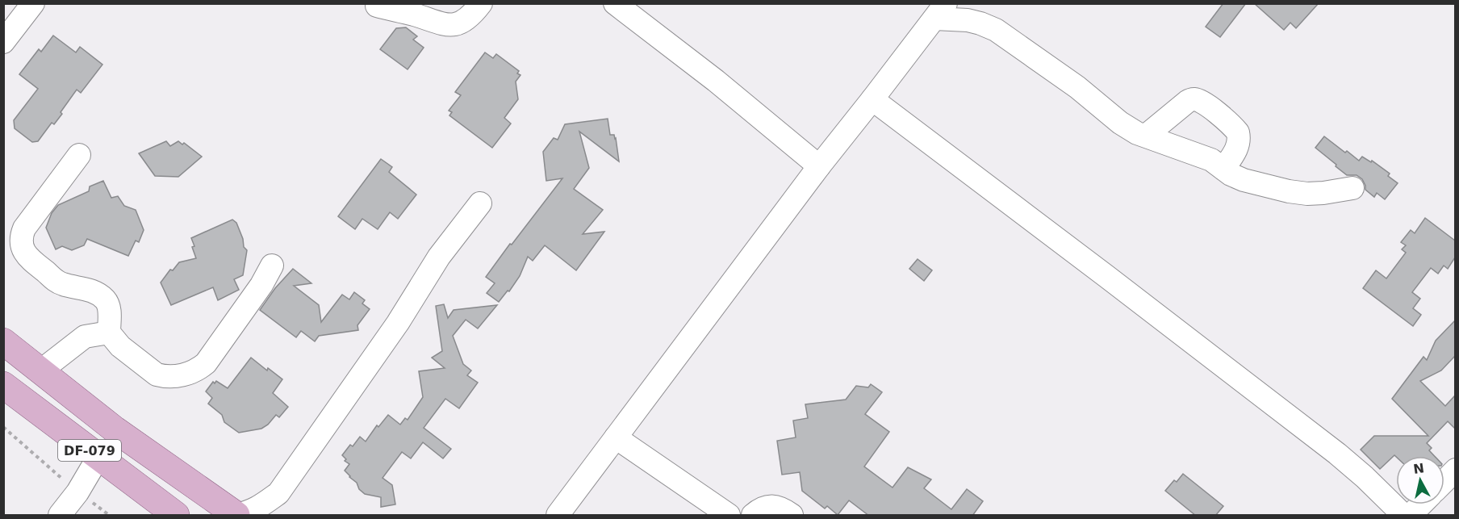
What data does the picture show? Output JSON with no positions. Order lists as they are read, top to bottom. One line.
{"streets":{"main road":["DF-079"]},"north":"top"}
